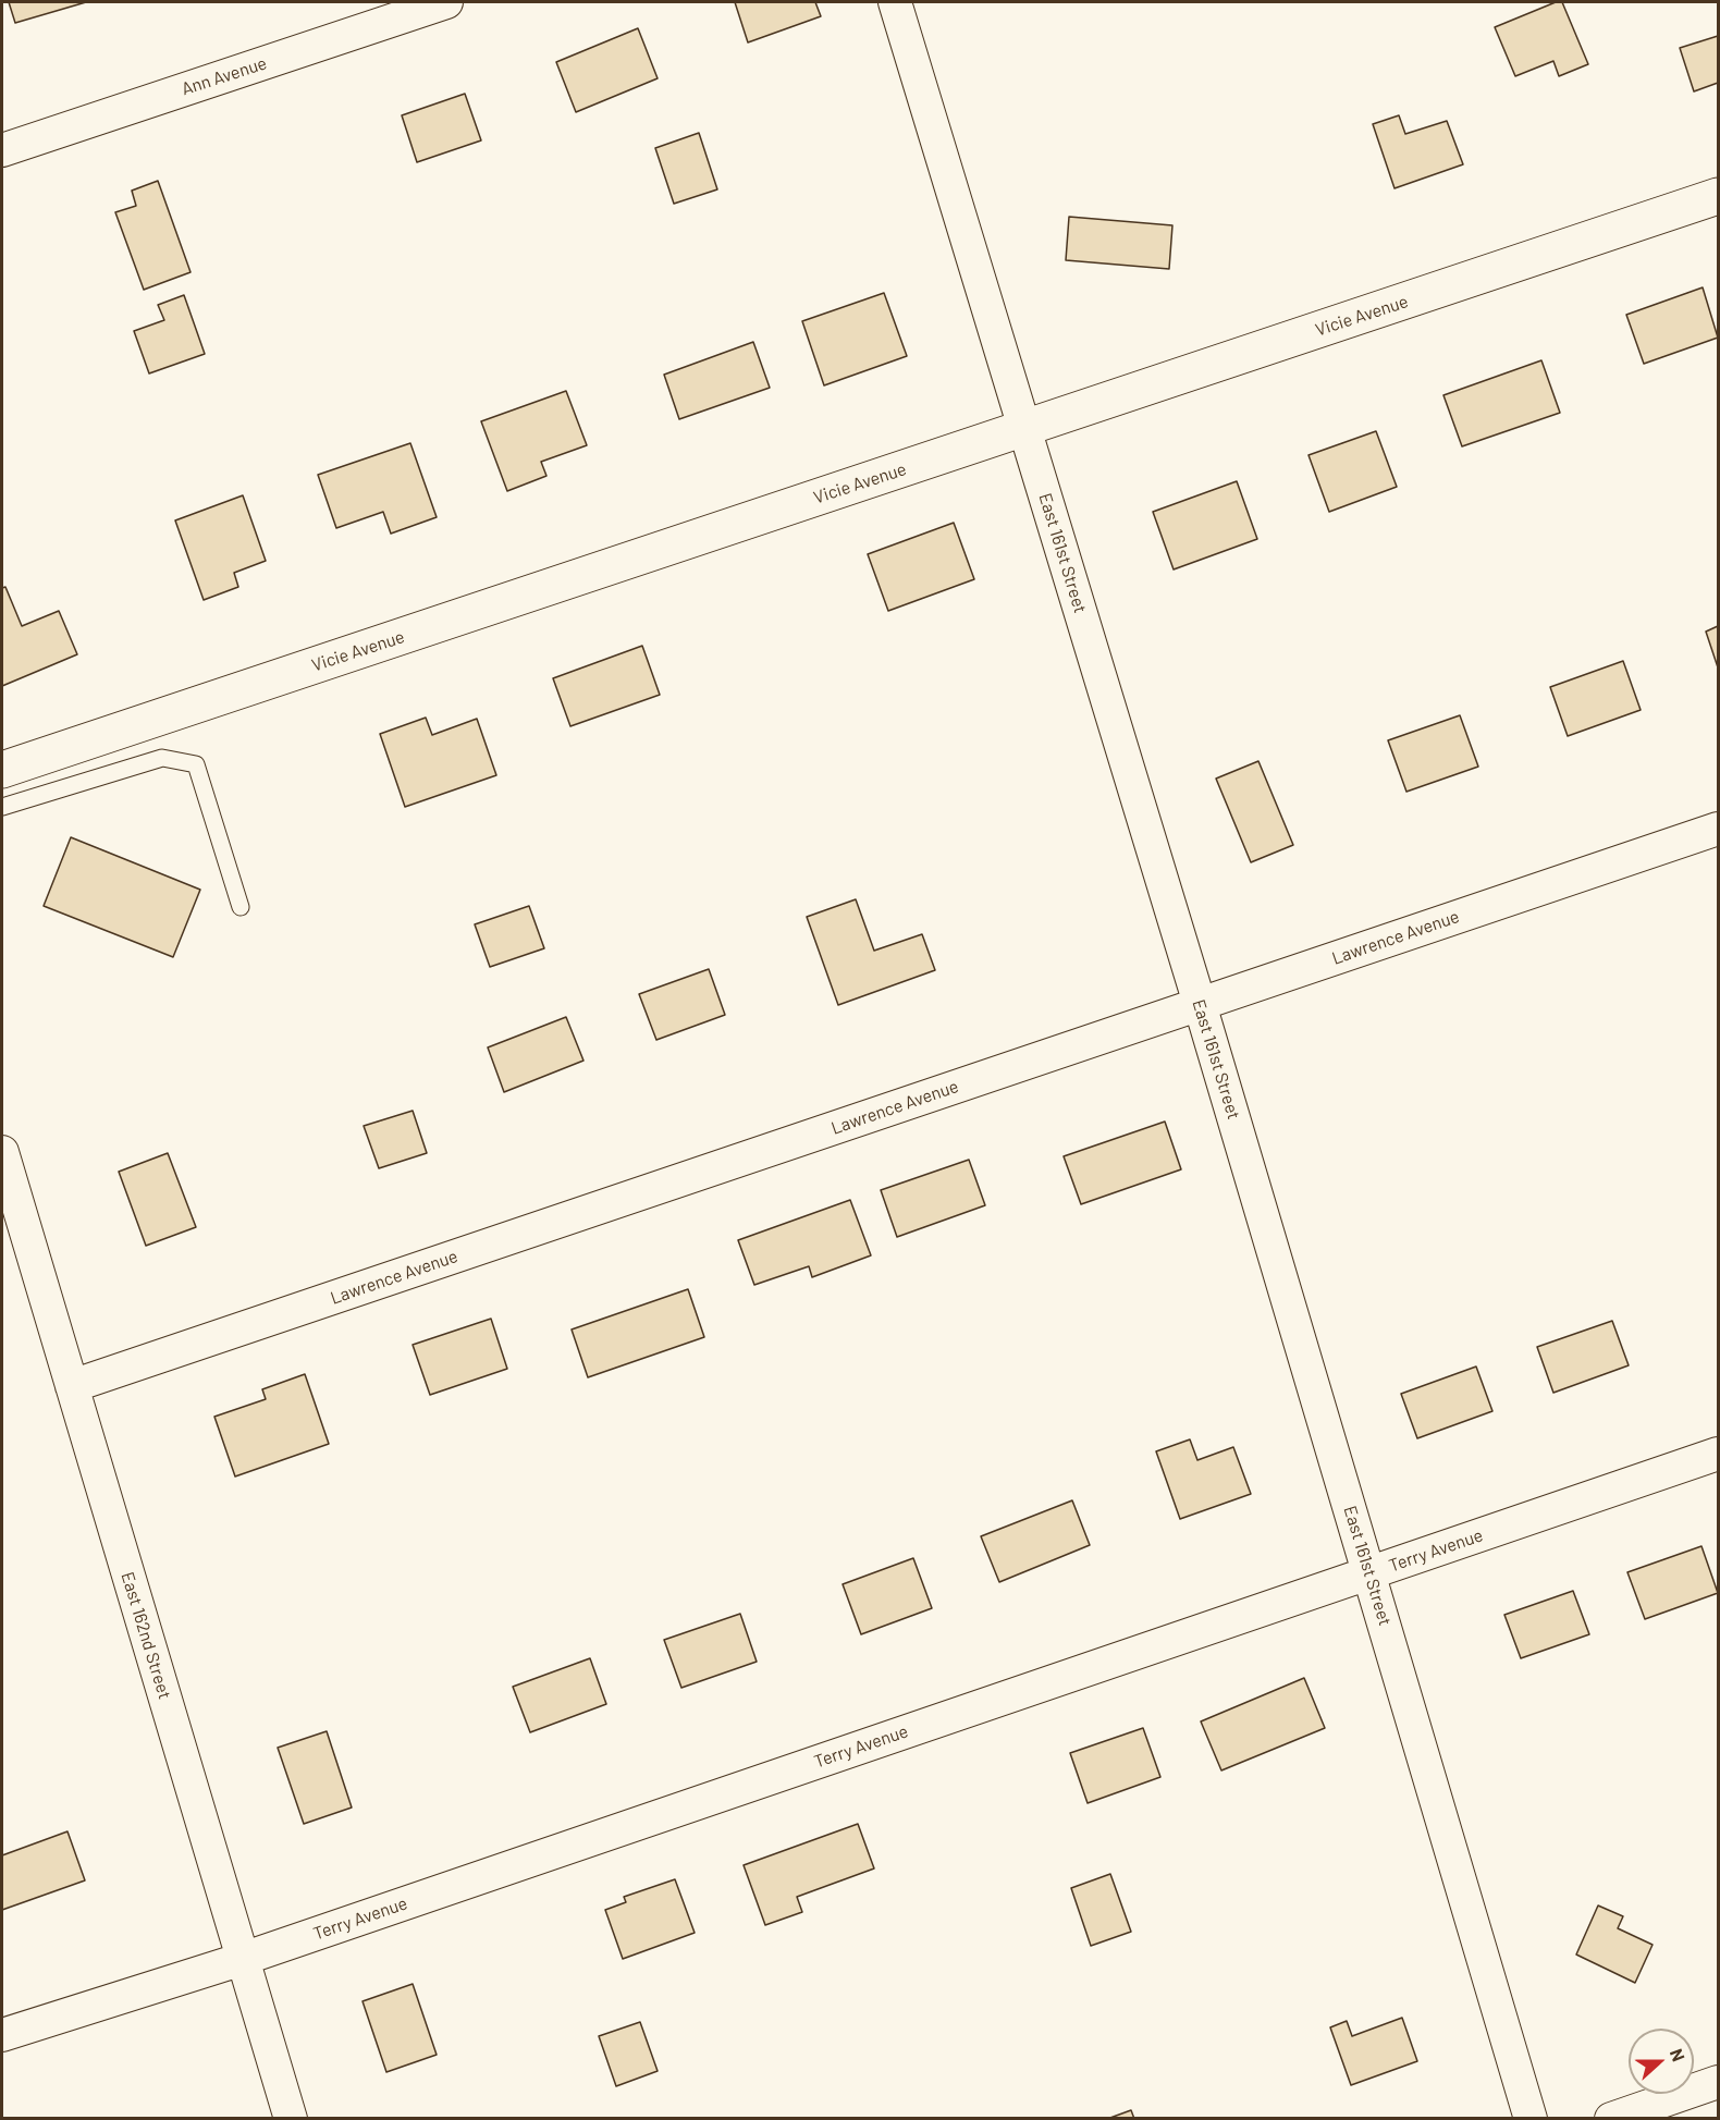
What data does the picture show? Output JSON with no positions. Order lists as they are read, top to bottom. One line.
{"streets":{"street":["Ann Avenue","Vicie Avenue","East 161st Street","Lawrence Avenue","Terry Avenue","East 162nd Street"]},"crossings":[["Vicie Avenue","East 161st Street"],["East 161st Street","Lawrence Avenue"],["East 161st Street","Terry Avenue"],["Lawrence Avenue","East 162nd Street"],["Terry Avenue","East 162nd Street"]],"north":"right"}
